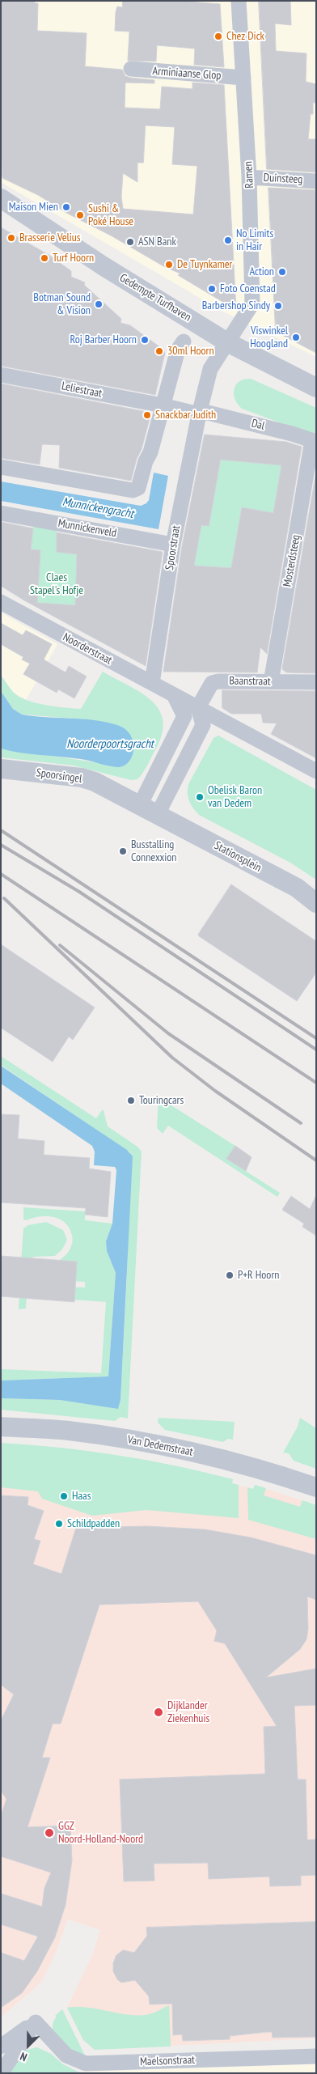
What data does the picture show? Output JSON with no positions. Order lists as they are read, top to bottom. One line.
{"streets":{"street":["Arminiaanse Glop","Ramen","Duinsteeg","Gedempte Turfhaven","Leliestraat","Dal","Munnickenveld","Spoorstraat","Mosterdsteeg","Noorderstraat","Baanstraat","Spoorsingel","Stationsplein","Van Dedemstraat","Maelsonstraat"]},"crossings":[["Arminiaanse Glop","Ramen"],["Ramen","Duinsteeg"],["Ramen","Gedempte Turfhaven"],["Ramen","Spoorstraat"],["Gedempte Turfhaven","Spoorstraat"],["Dal","Spoorstraat"],["Dal","Mosterdsteeg"],["Munnickenveld","Spoorstraat"],["Spoorstraat","Noorderstraat"],["Mosterdsteeg","Baanstraat"],["Noorderstraat","Baanstraat"],["Spoorsingel","Stationsplein"]],"water":["Munnickengracht","Noorderpoortsgracht"],"parks":["Claes Stapel's Hofje"],"places":["Chez Dick","Maison Mien","Sushi & Poké House","Brasserie Velius","No Limits in Hair","ASN Bank","Turf Hoorn","De Tuynkamer","Action","Foto Coenstad","Botman Sound & Vision","Barbershop Sindy","Viswinkel Hoogland","Roj Barber Hoorn","30ml Hoorn","Snackbar Judith","Obelisk Baron van Dedem","Busstalling Connexxion","Touringcars","P+R Hoorn","Haas","Schildpadden","Dijklander Ziekenhuis","GGZ Noord-Holland-Noord"],"north":"bottom left"}
